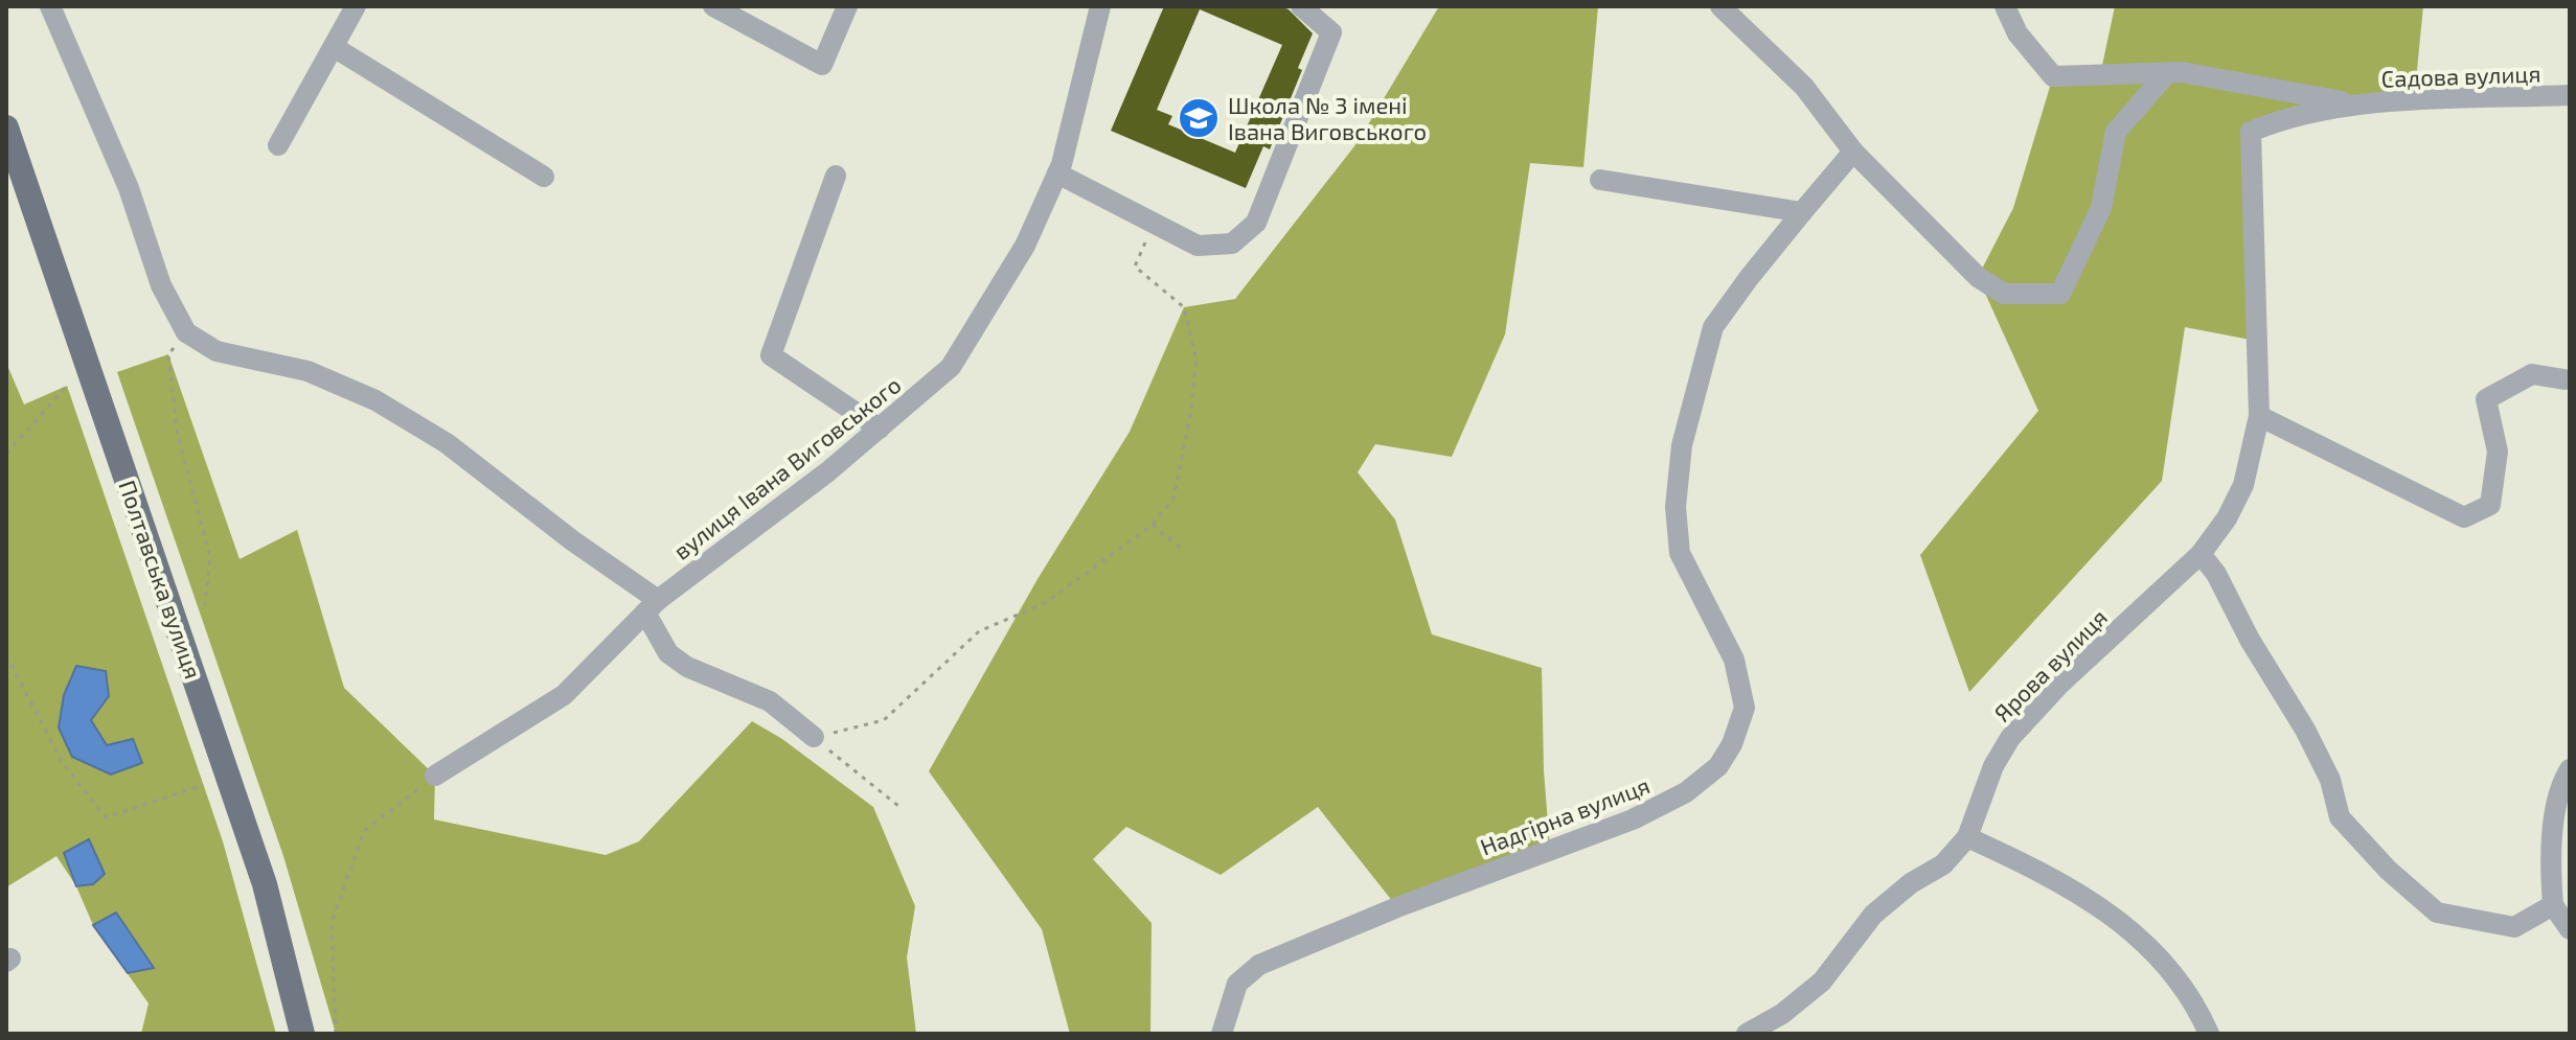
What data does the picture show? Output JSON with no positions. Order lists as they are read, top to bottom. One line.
{"streets":{"main road":["Полтавська вулиця"],"street":["Садова вулиця","вулиця Івана Виговського","Ярова вулиця","Надгірна вулиця"]},"crossings":[["Садова вулиця","Ярова вулиця"]],"places":{"school or university":["Школа № 3 імені Івана Виговського"]}}
